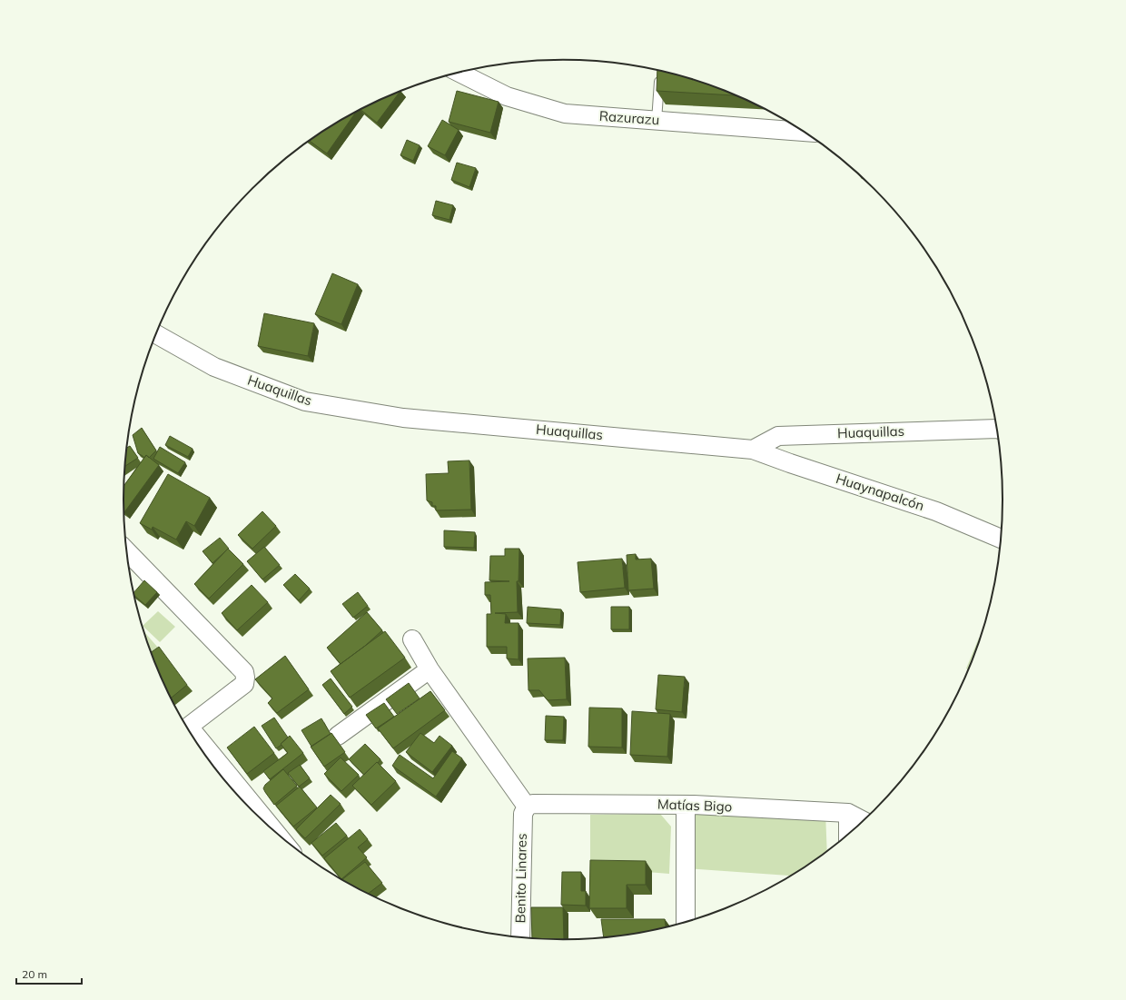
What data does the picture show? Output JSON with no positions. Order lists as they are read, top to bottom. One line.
{"streets":{"street":["Razurazu","Huaquillas","Huaynapalcón","Matías Bigo","Benito Linares"]},"crossings":[["Huaquillas","Huaynapalcón"],["Matías Bigo","Benito Linares"]],"scale_bar":"20 m"}
